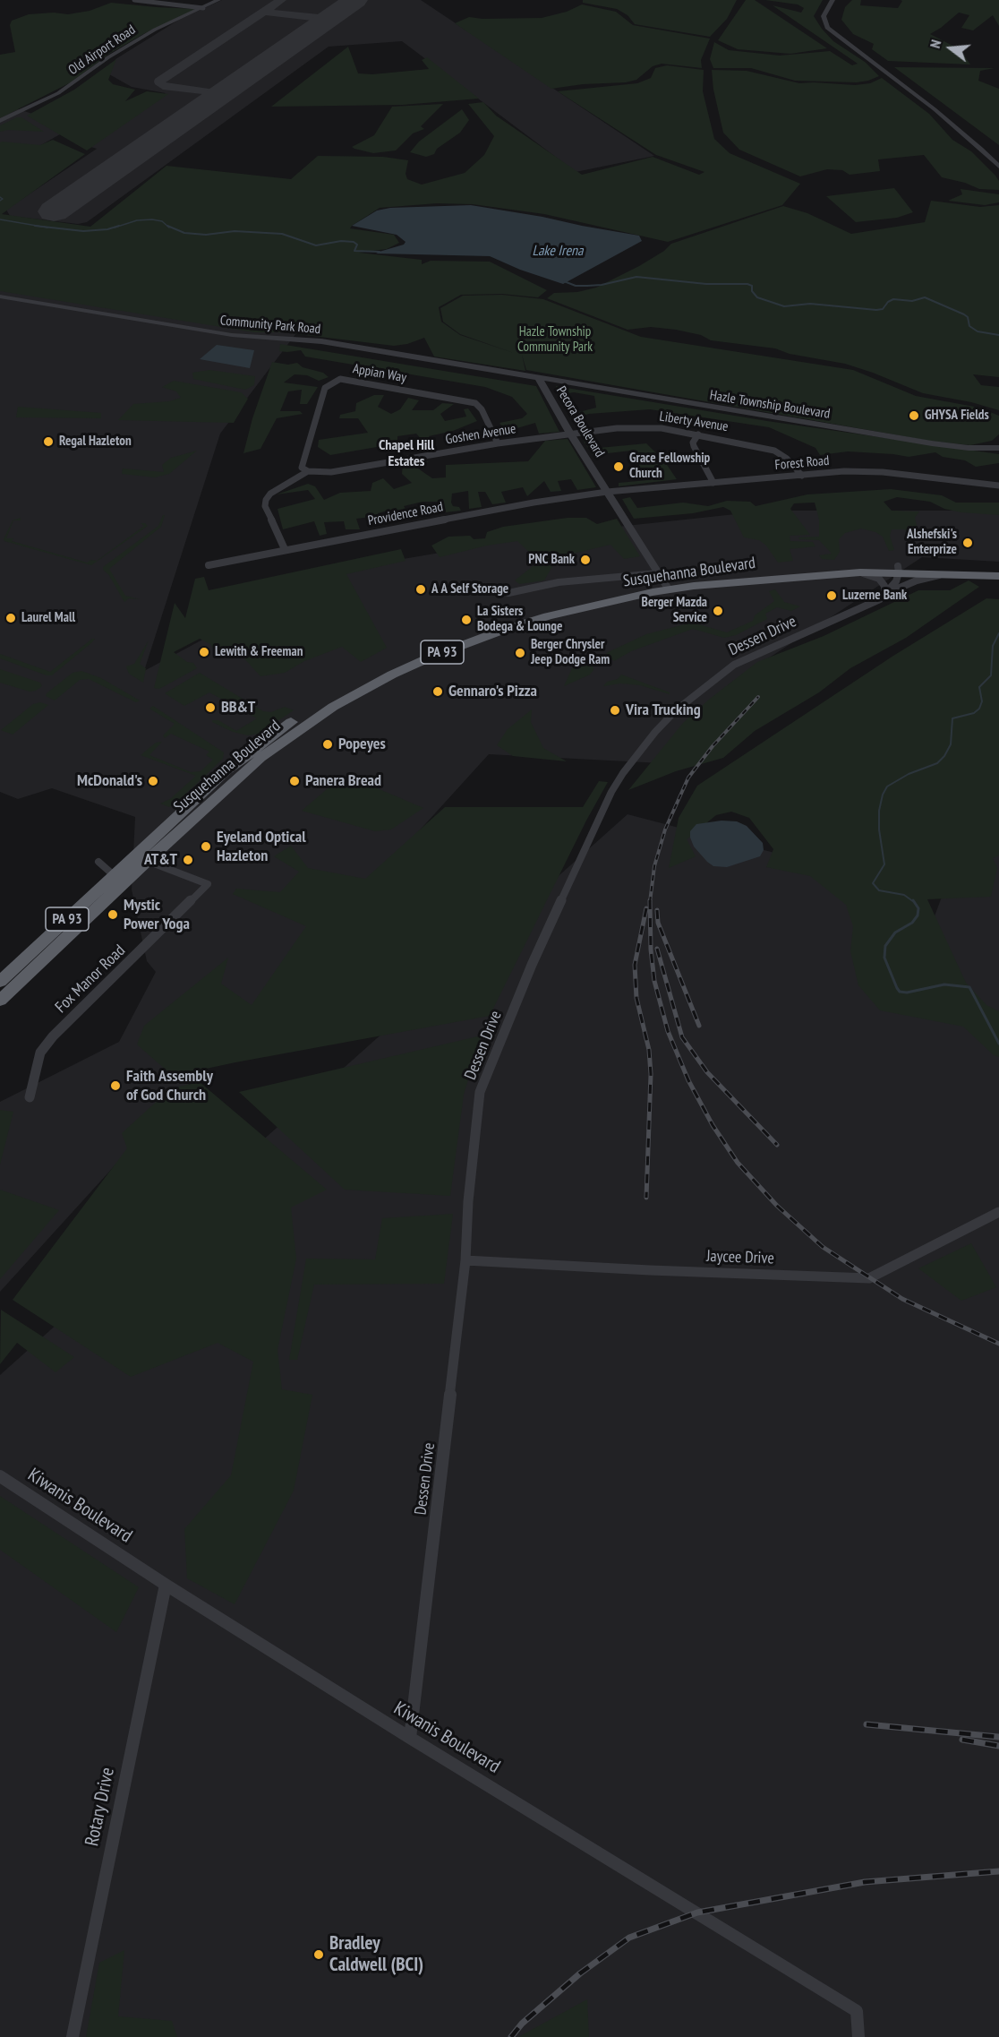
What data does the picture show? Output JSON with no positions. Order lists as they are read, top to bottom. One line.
{"streets":{"highway":["Susquehanna Boulevard","PA 93"],"street":["Old Airport Road","Community Park Road","Appian Way","Hazle Township Boulevard","Pecora Boulevard","Liberty Avenue","Goshen Avenue","Forest Road","Providence Road","Dessen Drive","Fox Manor Road","Jaycee Drive","Kiwanis Boulevard","Rotary Drive"]},"crossings":[["Community Park Road","Hazle Township Boulevard"],["Community Park Road","Pecora Boulevard"],["Appian Way","Goshen Avenue"],["Hazle Township Boulevard","Pecora Boulevard"],["Pecora Boulevard","Liberty Avenue"],["Pecora Boulevard","Goshen Avenue"],["Pecora Boulevard","Forest Road"],["Pecora Boulevard","Providence Road"],["Pecora Boulevard","Susquehanna Boulevard"],["Liberty Avenue","Goshen Avenue"],["Liberty Avenue","Forest Road"],["Goshen Avenue","Providence Road"],["Forest Road","Providence Road"],["Susquehanna Boulevard","Dessen Drive"],["Susquehanna Boulevard","Fox Manor Road"],["Dessen Drive","Jaycee Drive"],["Dessen Drive","Kiwanis Boulevard"],["Kiwanis Boulevard","Rotary Drive"]],"districts":["Chapel Hill Estates"],"water":["Lake Irena"],"parks":["Hazle Township Community Park"],"places":["GHYSA Fields","Regal Hazleton","Grace Fellowship Church","Alshefski's Enterprize","PNC Bank","A A Self Storage","Luzerne Bank","Berger Mazda Service","Laurel Mall","La Sisters Bodega & Lounge","Lewith & Freeman","Berger Chrysler Jeep Dodge Ram","Gennaro's Pizza","BB&T","Vira Trucking","Popeyes","McDonald's","Panera Bread","Eyeland Optical Hazleton","AT&T","Mystic Power Yoga","Faith Assembly of God Church","Bradley Caldwell (BCI)"],"north":"left"}
